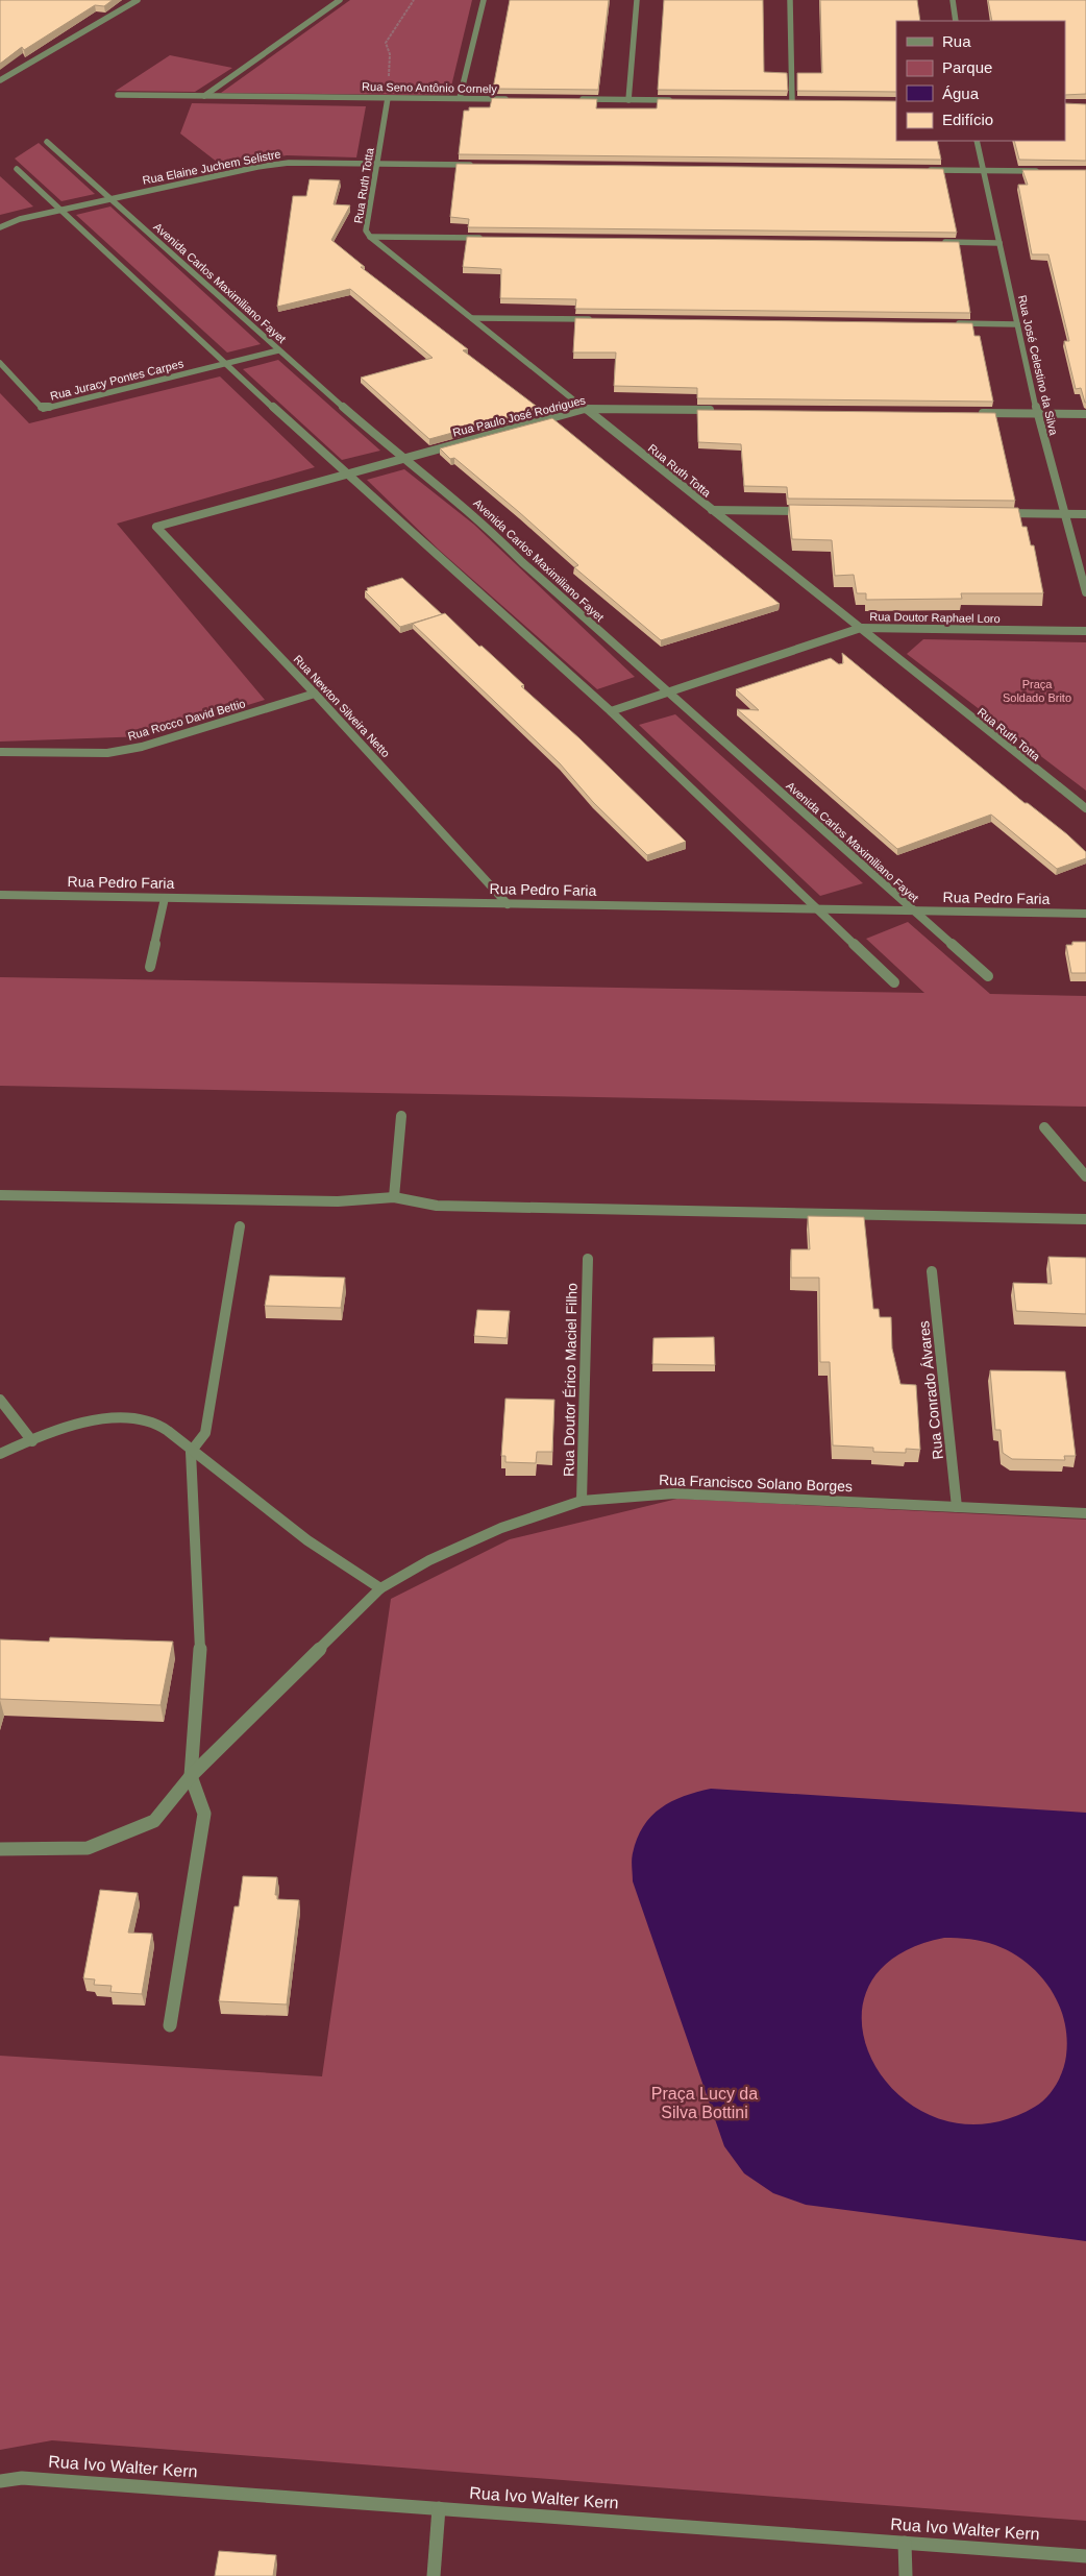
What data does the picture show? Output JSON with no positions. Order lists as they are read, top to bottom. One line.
{"streets":{"street":["Rua Seno Antônio Cornely","Rua Elaine Juchem Selistre","Rua Ruth Totta","Avenida Carlos Maximiliano Fayet","Rua José Celestino da Silva","Rua Juracy Pontes Carpes","Rua Paulo José Rodrigues","Rua Doutor Raphael Loro","Rua Newton Silveira Netto","Rua Rocco David Bettio","Rua Pedro Faria","Rua Doutor Érico Maciel Filho","Rua Conrado Álvares","Rua Francisco Solano Borges","Rua Ivo Walter Kern"]},"crossings":[["Rua Seno Antônio Cornely","Rua Ruth Totta"],["Rua Elaine Juchem Selistre","Rua Ruth Totta"],["Rua Elaine Juchem Selistre","Avenida Carlos Maximiliano Fayet"],["Rua Ruth Totta","Rua Paulo José Rodrigues"],["Rua Ruth Totta","Rua Doutor Raphael Loro"],["Avenida Carlos Maximiliano Fayet","Rua Paulo José Rodrigues"],["Avenida Carlos Maximiliano Fayet","Rua Doutor Raphael Loro"],["Avenida Carlos Maximiliano Fayet","Rua Pedro Faria"],["Rua Paulo José Rodrigues","Rua Newton Silveira Netto"],["Rua Newton Silveira Netto","Rua Rocco David Bettio"],["Rua Newton Silveira Netto","Rua Pedro Faria"],["Rua Doutor Érico Maciel Filho","Rua Francisco Solano Borges"],["Rua Conrado Álvares","Rua Francisco Solano Borges"]],"parks":["Praça Soldado Brito","Praça Lucy da Silva Bottini"],"legend":["Rua","Parque","Água","Edifício"]}
